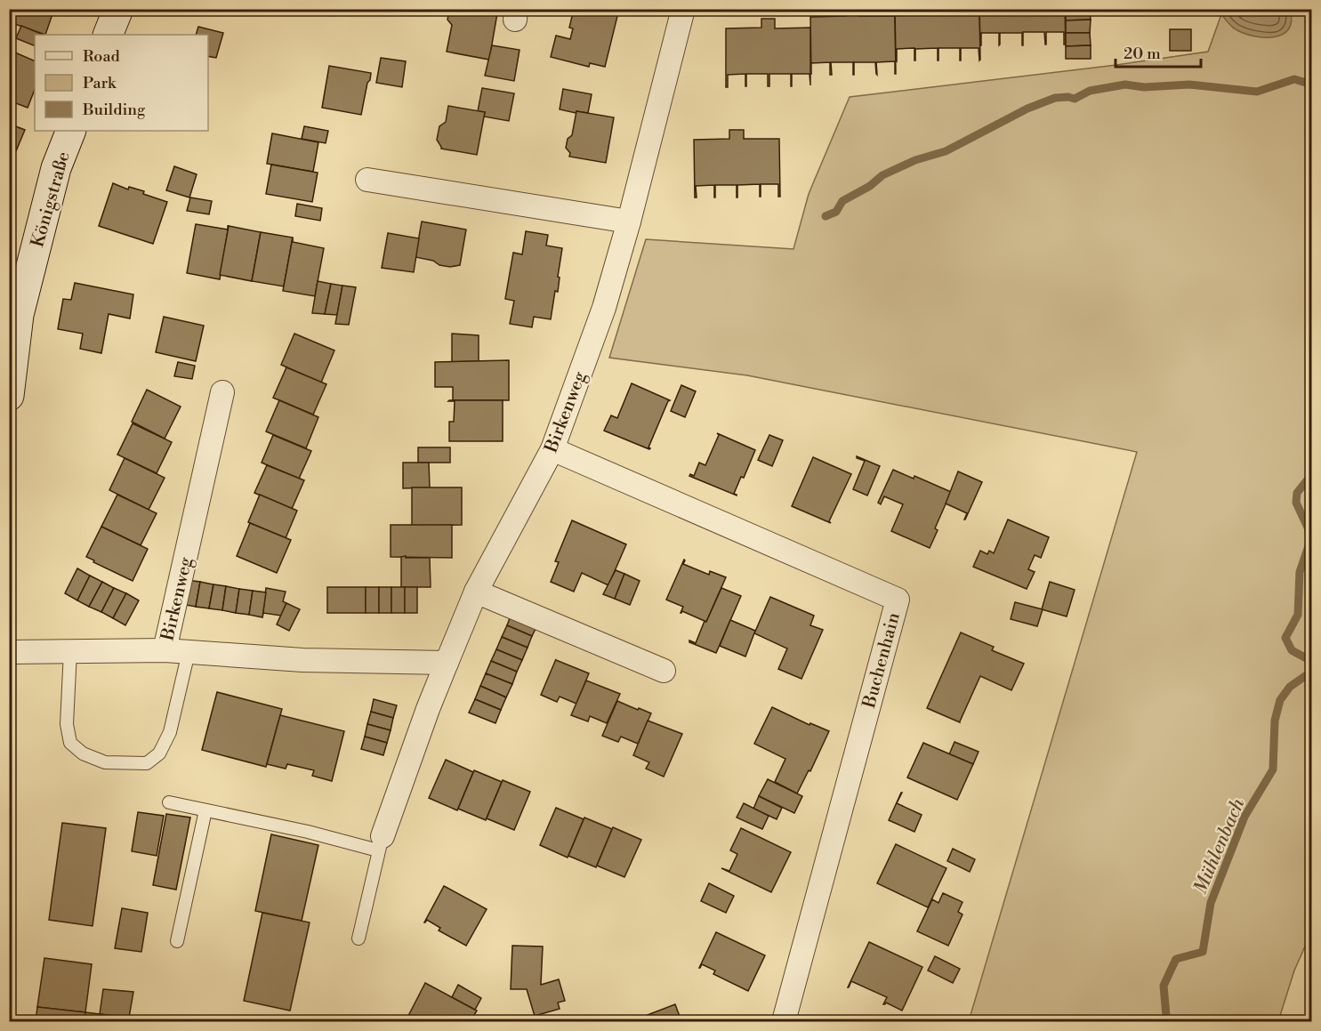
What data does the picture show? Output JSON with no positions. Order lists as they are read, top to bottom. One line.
{"streets":{"main road":["Königstraße"],"street":["Birkenweg","Buchenhain"]},"crossings":[["Birkenweg","Buchenhain"]],"water":["Mühlenbach"],"legend":["Road","Park","Building"],"scale_bar":"20 m"}
